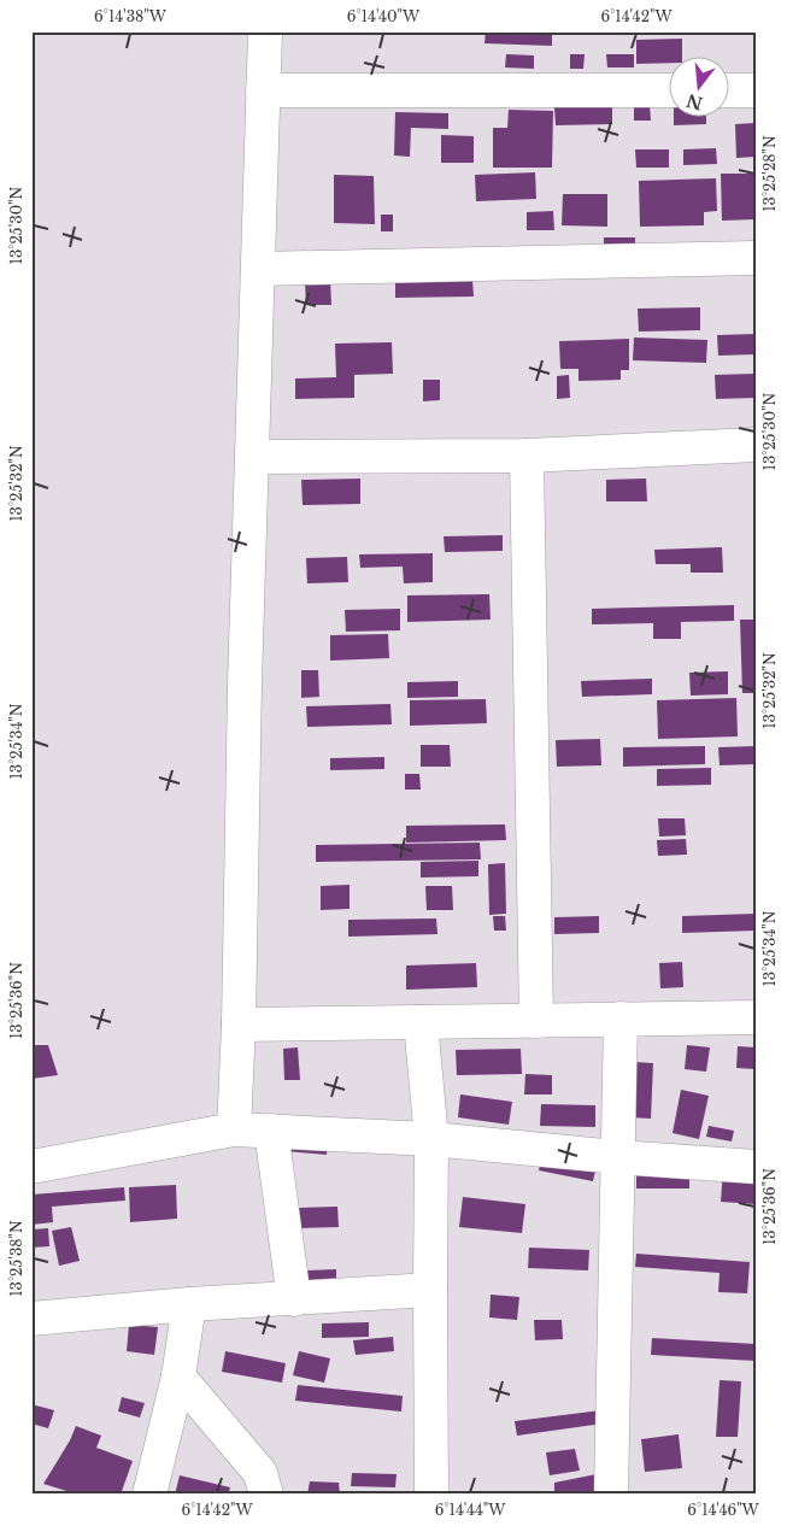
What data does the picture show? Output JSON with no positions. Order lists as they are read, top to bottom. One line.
{"north":"bottom","coordinates":["6°14'38\"W","6°14'40\"W","6°14'42\"W","13°25'28\"N","13°25'30\"N","13°25'32\"N","13°25'34\"N","13°25'36\"N","13°25'38\"N","6°14'44\"W","6°14'46\"W"]}
